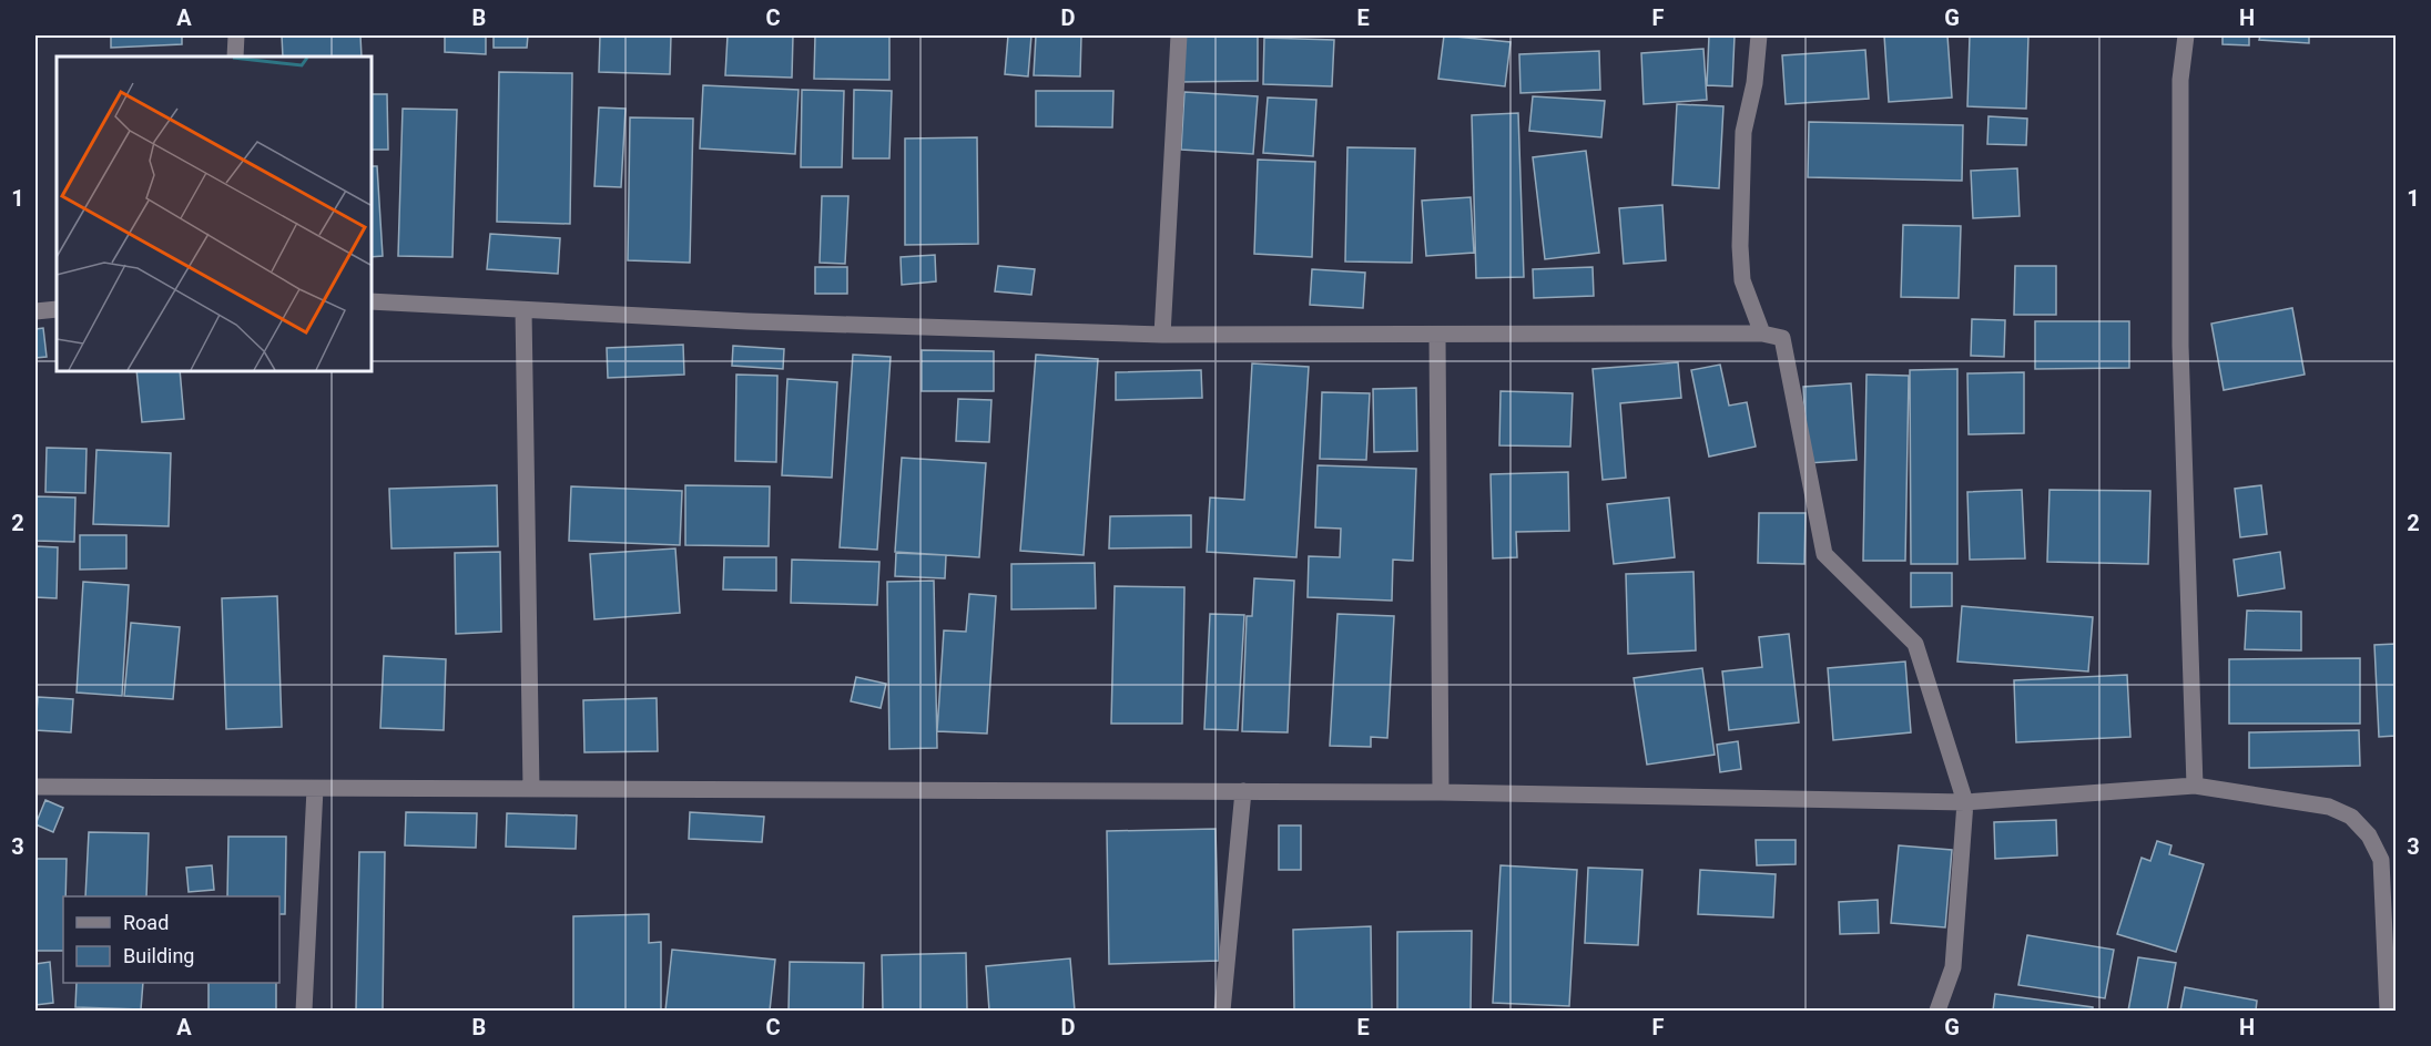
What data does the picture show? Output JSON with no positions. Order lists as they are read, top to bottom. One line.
{"legend":["Road","Building"],"grid":{"columns":["A","B","C","D","E","F","G","H"],"rows":["1","2","3"]}}
